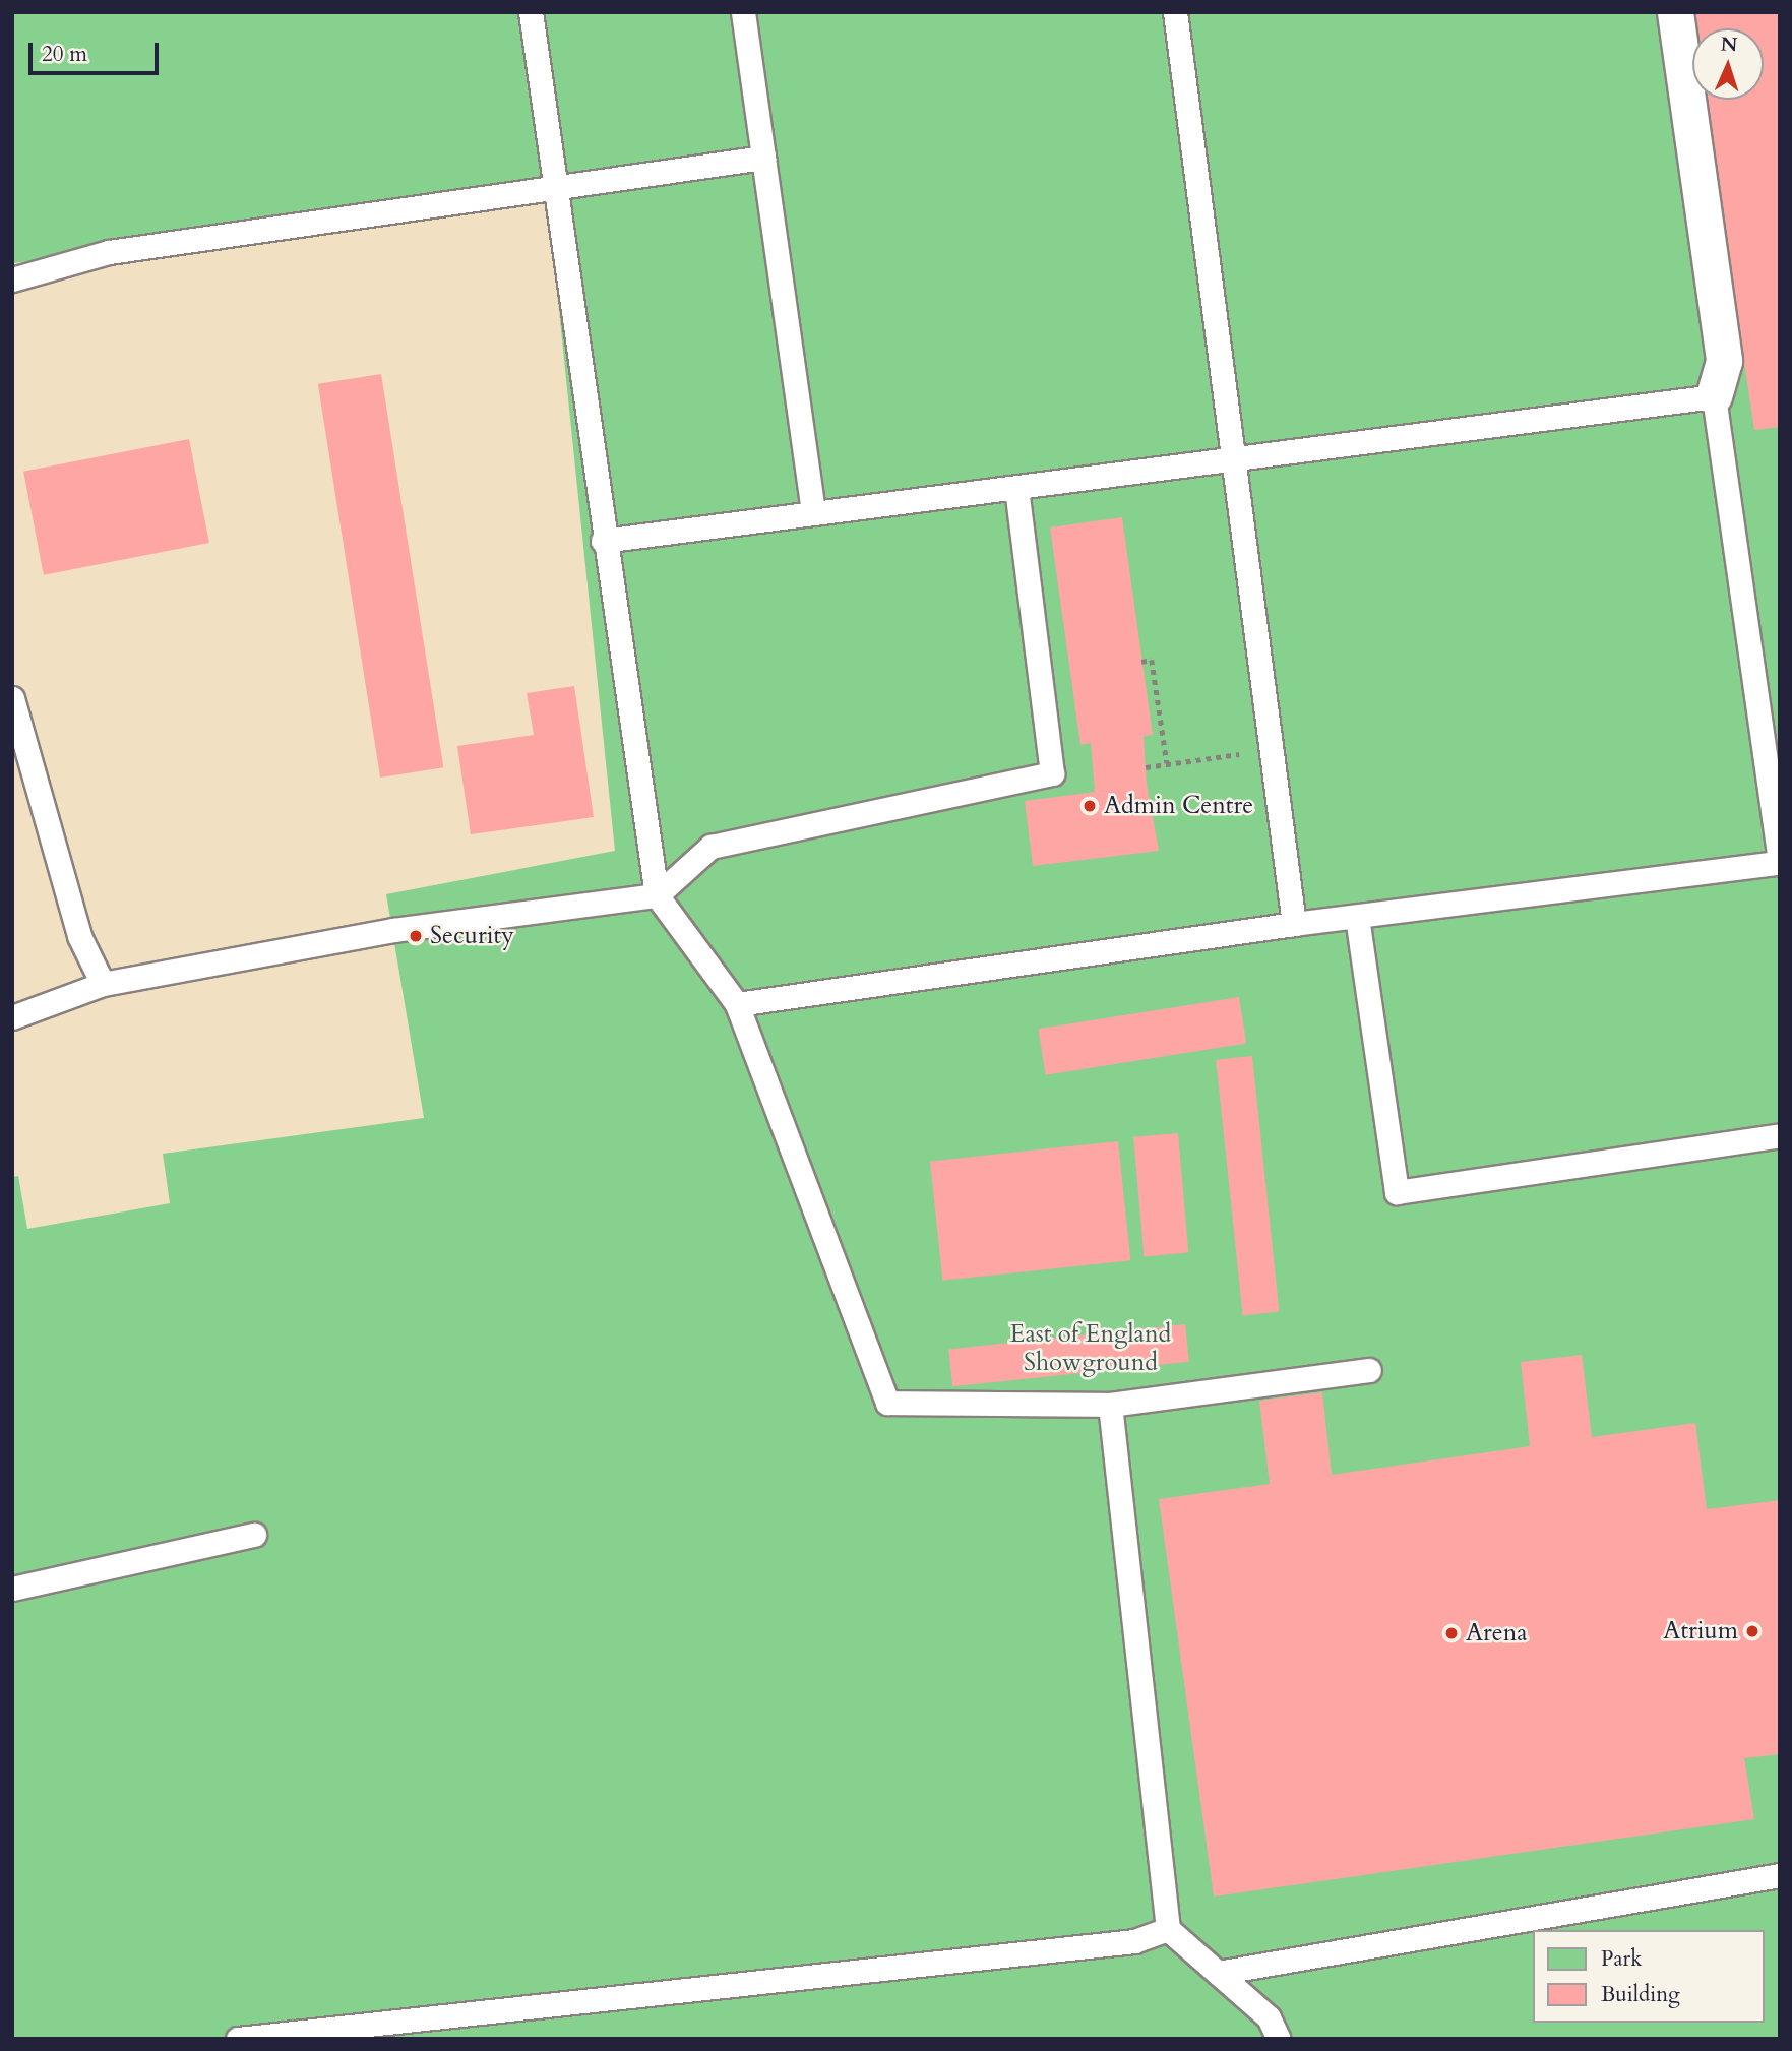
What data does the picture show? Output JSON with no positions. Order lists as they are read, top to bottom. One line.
{"parks":["East of England Showground"],"places":["Admin Centre","Security","Atrium","Arena"],"legend":["Park","Building"],"scale_bar":"20 m","north":"top"}
